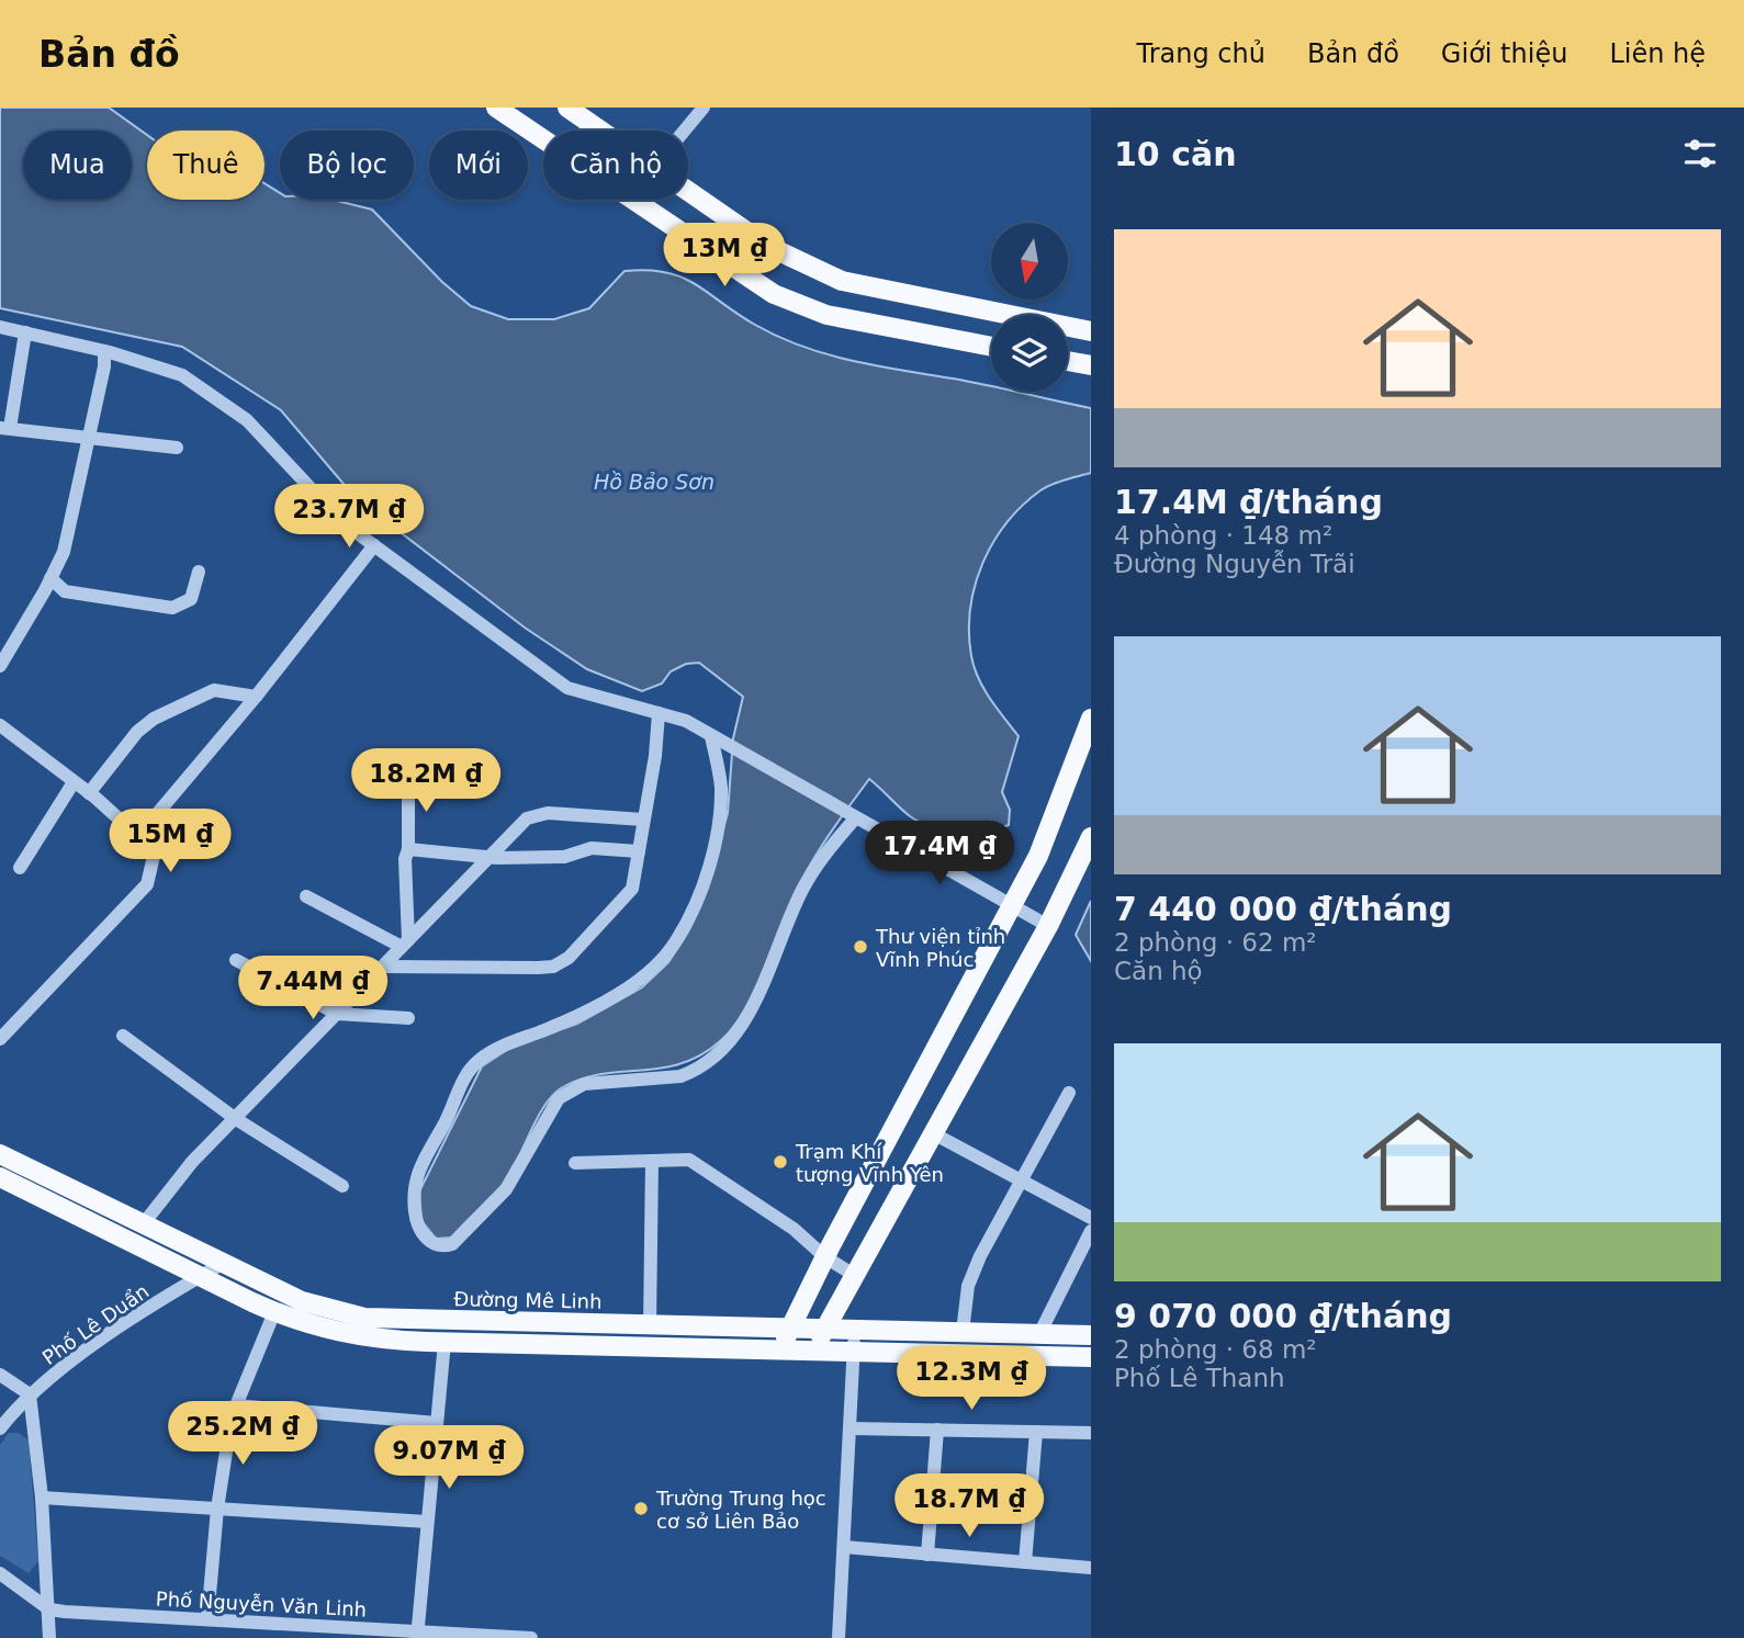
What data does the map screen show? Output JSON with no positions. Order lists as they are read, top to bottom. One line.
{"streets":{"main road":["Đường Mê Linh"],"street":["Phố Lê Duẩn","Phố Nguyễn Văn Linh"]},"crossings":[["Đường Mê Linh","Phố Lê Duẩn"]],"water":["Hồ Bảo Sơn"],"places":["Thư viện tỉnh Vĩnh Phúc","Trạm Khí tượng Vĩnh Yên","Trường Trung học cơ sở Liên Bảo"],"north":"bottom","page":{"header":"Bản đồ","nav":["Trang chủ","Bản đồ","Giới thiệu","Liên hệ"],"heading":"10 căn","chip":["Mua","Thuê","Bộ lọc","Mới","Căn hộ"],"list":[{"name":"17.4M ₫/tháng","note":"4 phòng · 148 m² · Đường Nguyễn Trãi"},{"name":"7 440 000 ₫/tháng","note":"2 phòng · 62 m² · Căn hộ"},{"name":"9 070 000 ₫/tháng","note":"2 phòng · 68 m² · Phố Lê Thanh"}],"price":["13M ₫","23.7M ₫","18.2M ₫","15M ₫","17.4M ₫","7.44M ₫","12.3M ₫","25.2M ₫","9.07M ₫","18.7M ₫"]}}
